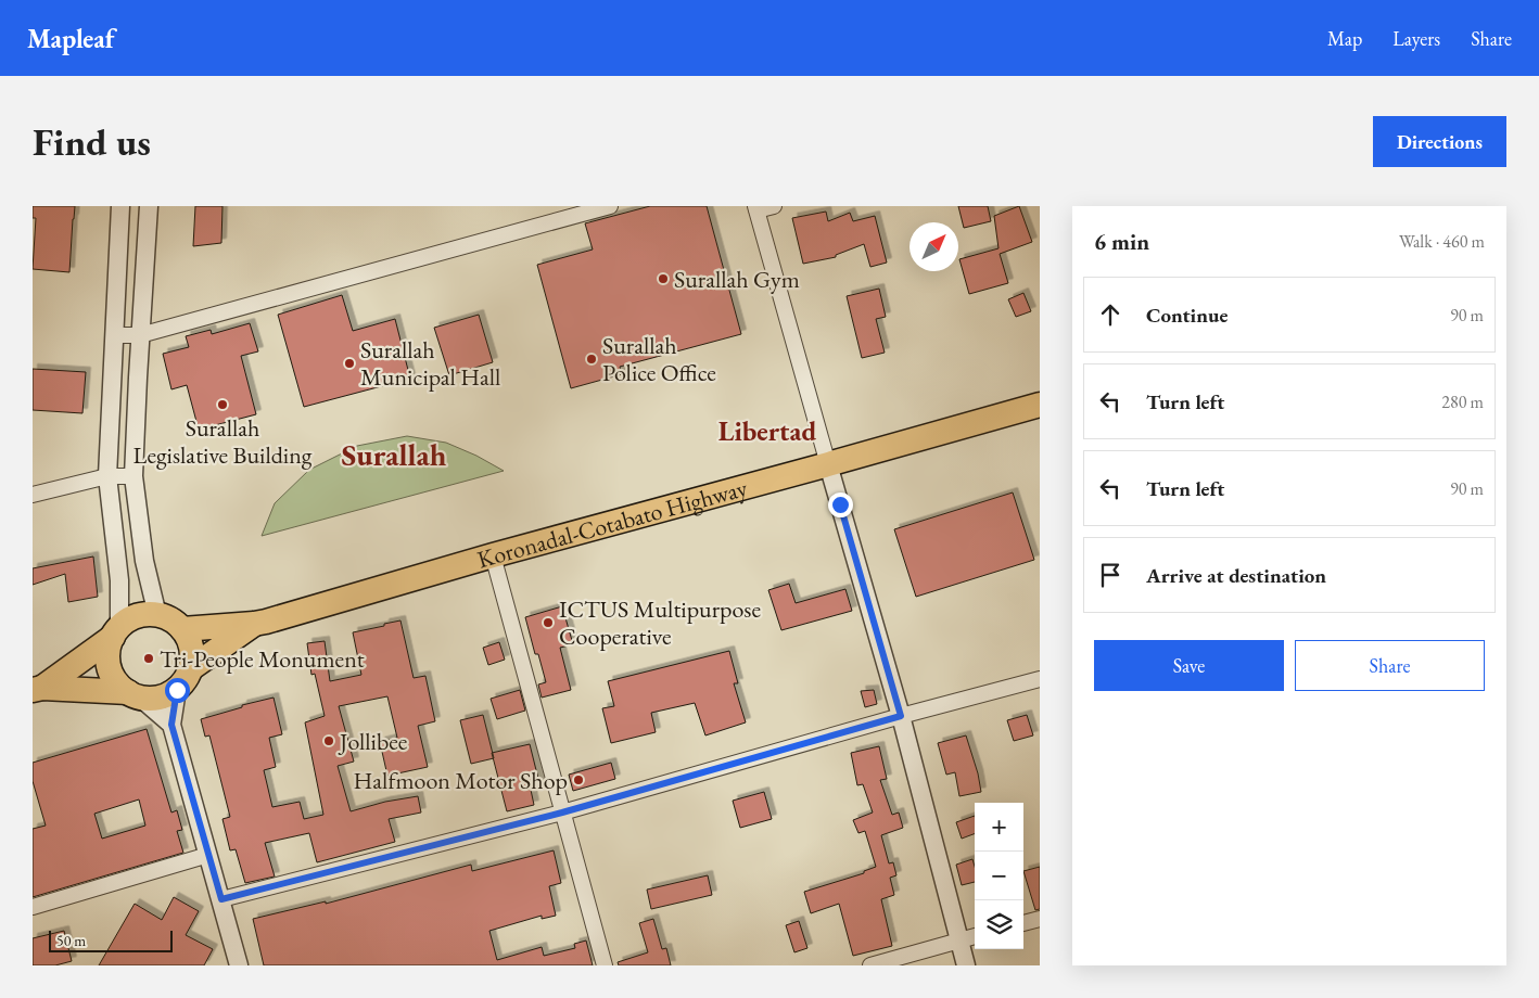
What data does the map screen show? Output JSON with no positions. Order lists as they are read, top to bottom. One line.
{"streets":{"highway":["Koronadal-Cotabato Highway"]},"districts":["Libertad","Surallah"],"places":["Surallah Gym","Surallah Police Office","Surallah Municipal Hall","Surallah Legislative Building","ICTUS Multipurpose Cooperative","Tri-People Monument","Jollibee","Halfmoon Motor Shop"],"scale_bar":"50 m","north":"top right","page":{"header":"Mapleaf","nav":["Map","Layers","Share"],"buttons":["Directions",["Save","Share"]],"title":"Find us","heading":["6 min","Walk · 460 m"],"list":[["Continue","90 m"],["Turn left","280 m"],["Turn left","90 m"],"Arrive at destination"],"map_buttons":["+","−"],"scale":"50 m"}}
